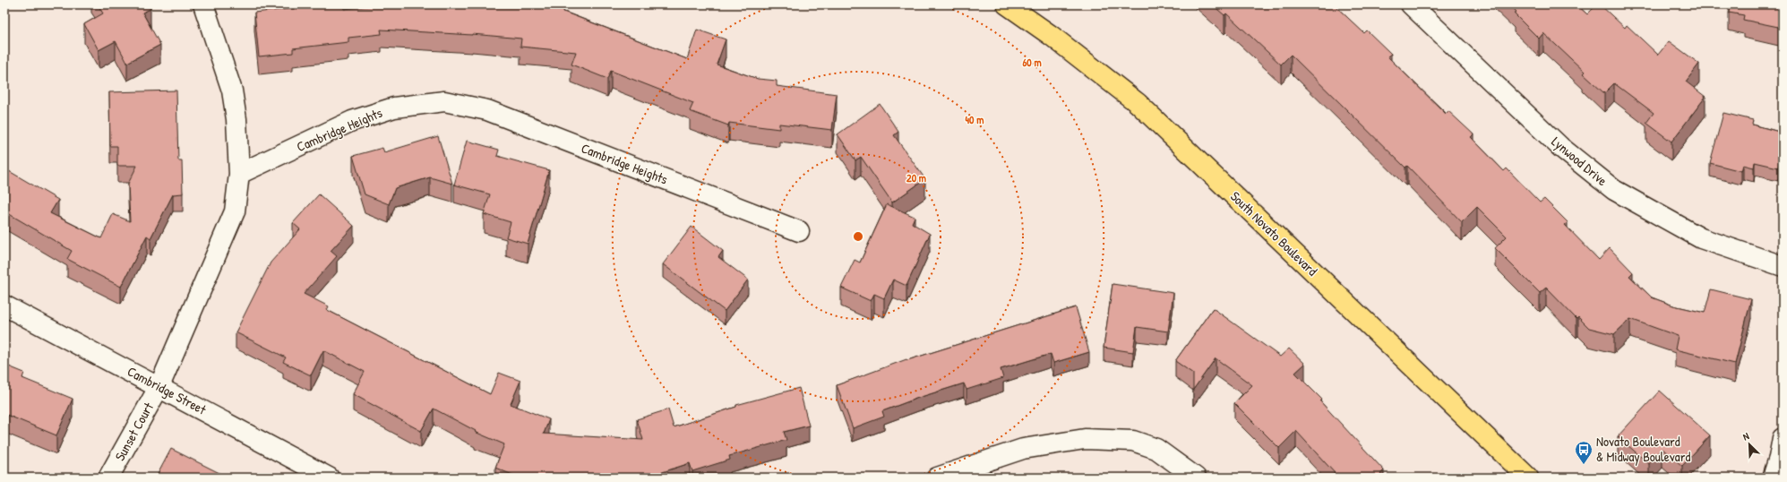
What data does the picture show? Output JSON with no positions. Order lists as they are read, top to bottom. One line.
{"streets":{"main road":["South Novato Boulevard"],"street":["Cambridge Heights","Lynwood Drive","Cambridge Street","Sunset Court"]},"crossings":[["Cambridge Street","Sunset Court"]],"places":{"bus stop":["Novato Boulevard & Midway Boulevard"]},"north":"top left","rings":["60 m","40 m","20 m"]}
